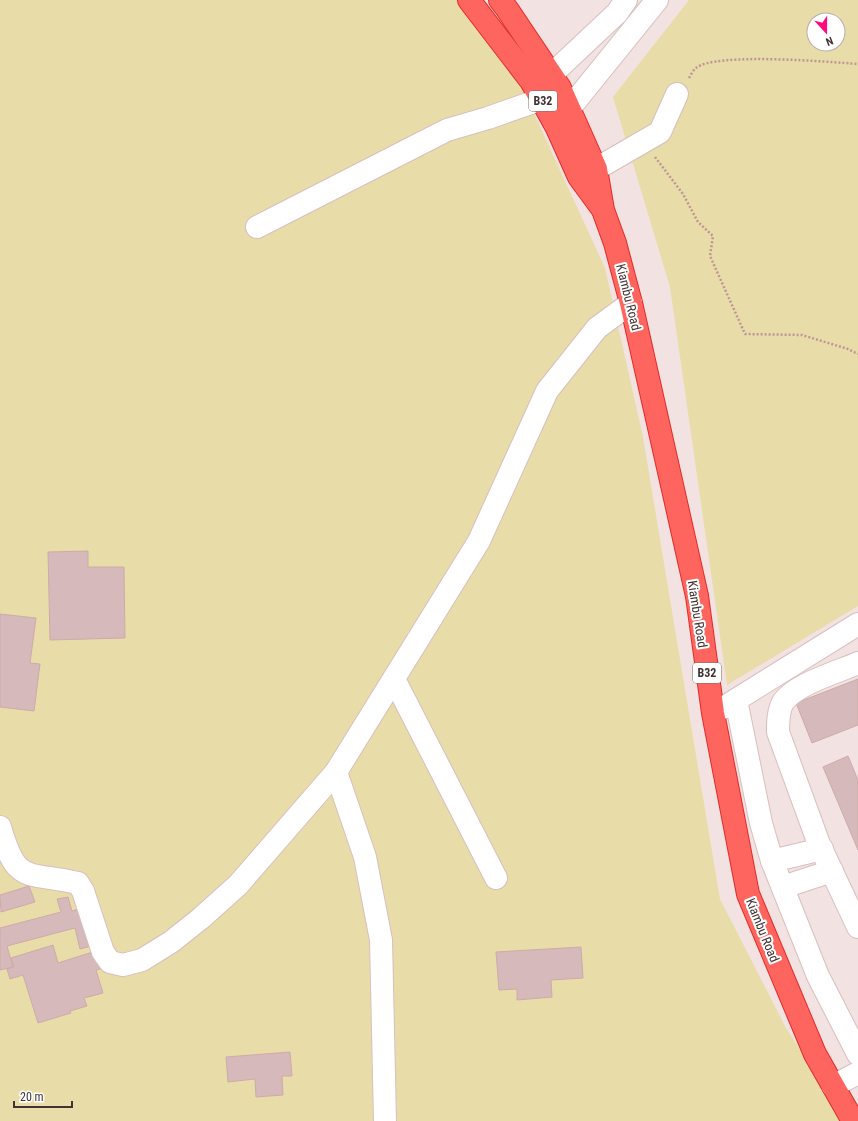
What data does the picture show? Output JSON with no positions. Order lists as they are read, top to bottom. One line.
{"streets":{"highway":["B32","Kiambu Road"]},"scale_bar":"20 m","north":"bottom"}
